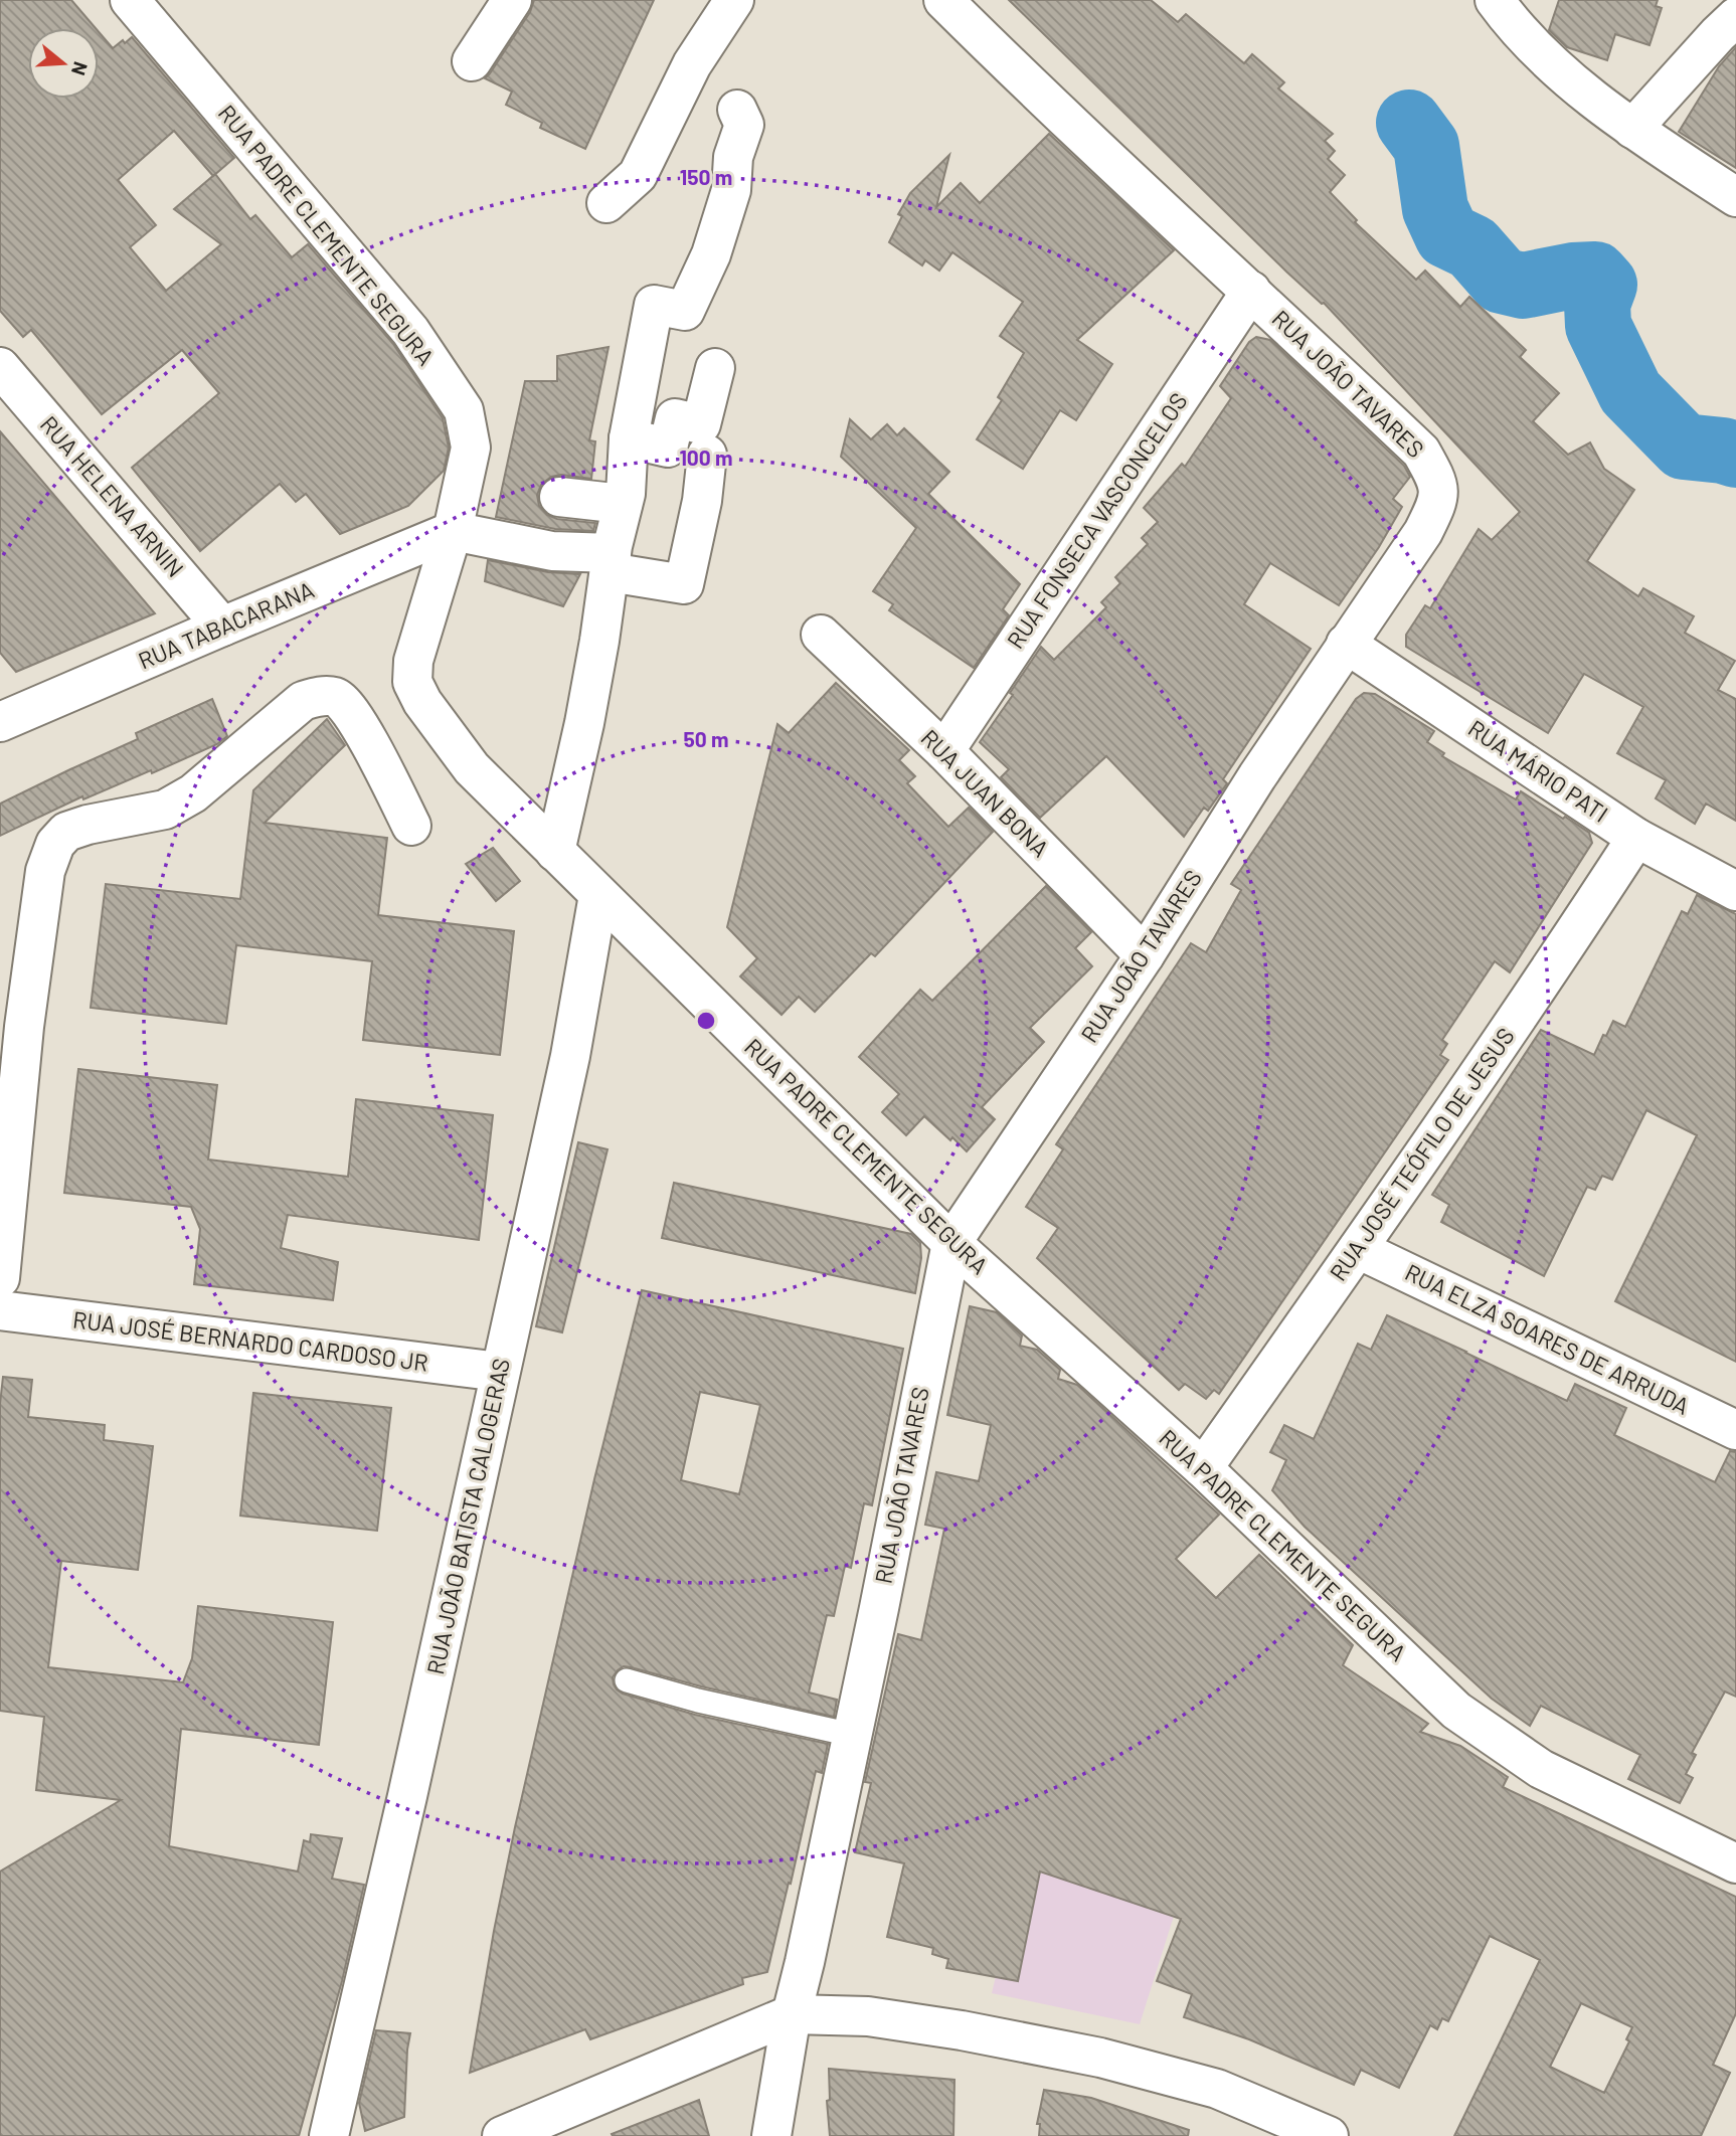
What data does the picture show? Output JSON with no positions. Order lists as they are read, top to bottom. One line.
{"streets":{"street":["RUA PADRE CLEMENTE SEGURA","RUA JOÃO TAVARES","RUA HELENA ARNIN","RUA FONSECA VASCONCELOS","RUA TABACARANA","RUA MÁRIO PATI","RUA JUAN BONA","RUA JOSÉ TEÓFILO DE JESUS","RUA ELZA SOARES DE ARRUDA","RUA JOSÉ BERNARDO CARDOSO JR","RUA JOÃO BATISTA CALOGERAS"]},"crossings":[["RUA PADRE CLEMENTE SEGURA","RUA JOÃO TAVARES"],["RUA PADRE CLEMENTE SEGURA","RUA TABACARANA"],["RUA PADRE CLEMENTE SEGURA","RUA JOSÉ TEÓFILO DE JESUS"],["RUA PADRE CLEMENTE SEGURA","RUA JOÃO BATISTA CALOGERAS"],["RUA JOÃO TAVARES","RUA FONSECA VASCONCELOS"],["RUA JOÃO TAVARES","RUA MÁRIO PATI"],["RUA JOÃO TAVARES","RUA JUAN BONA"],["RUA HELENA ARNIN","RUA TABACARANA"],["RUA FONSECA VASCONCELOS","RUA JUAN BONA"],["RUA MÁRIO PATI","RUA JOSÉ TEÓFILO DE JESUS"],["RUA JOSÉ TEÓFILO DE JESUS","RUA ELZA SOARES DE ARRUDA"],["RUA JOSÉ BERNARDO CARDOSO JR","RUA JOÃO BATISTA CALOGERAS"]],"north":"right","rings":["150 m","100 m","50 m"]}
